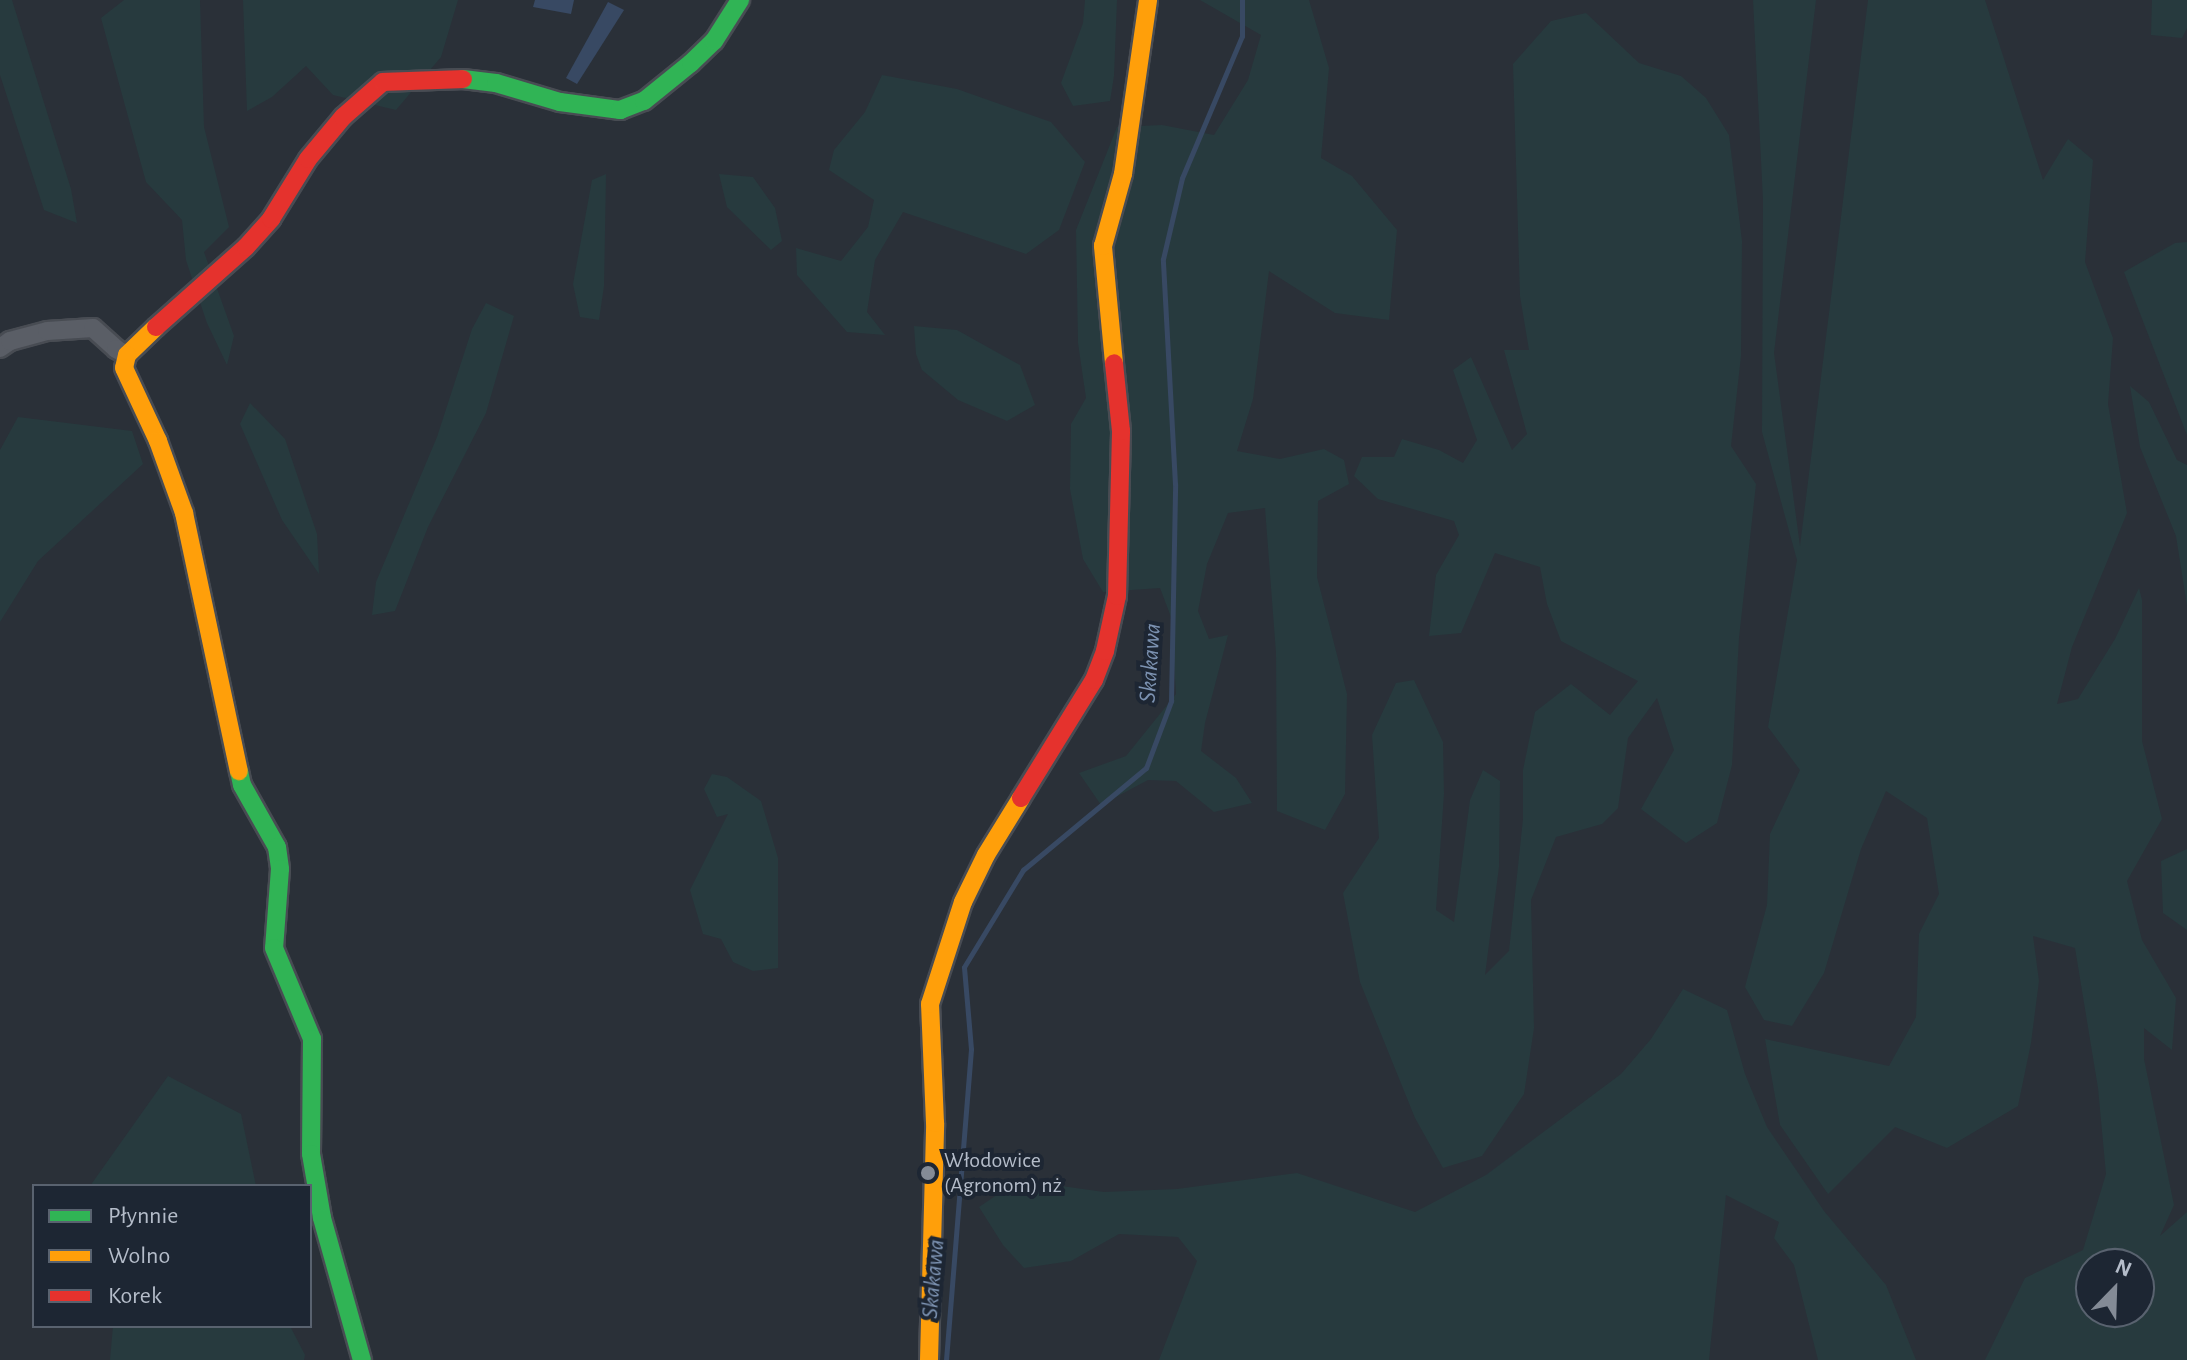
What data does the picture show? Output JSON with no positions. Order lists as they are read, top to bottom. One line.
{"water":["Skakawa"],"places":["Włodowice (Agronom) nż"],"legend":["Płynnie","Wolno","Korek"],"north":"top right"}
